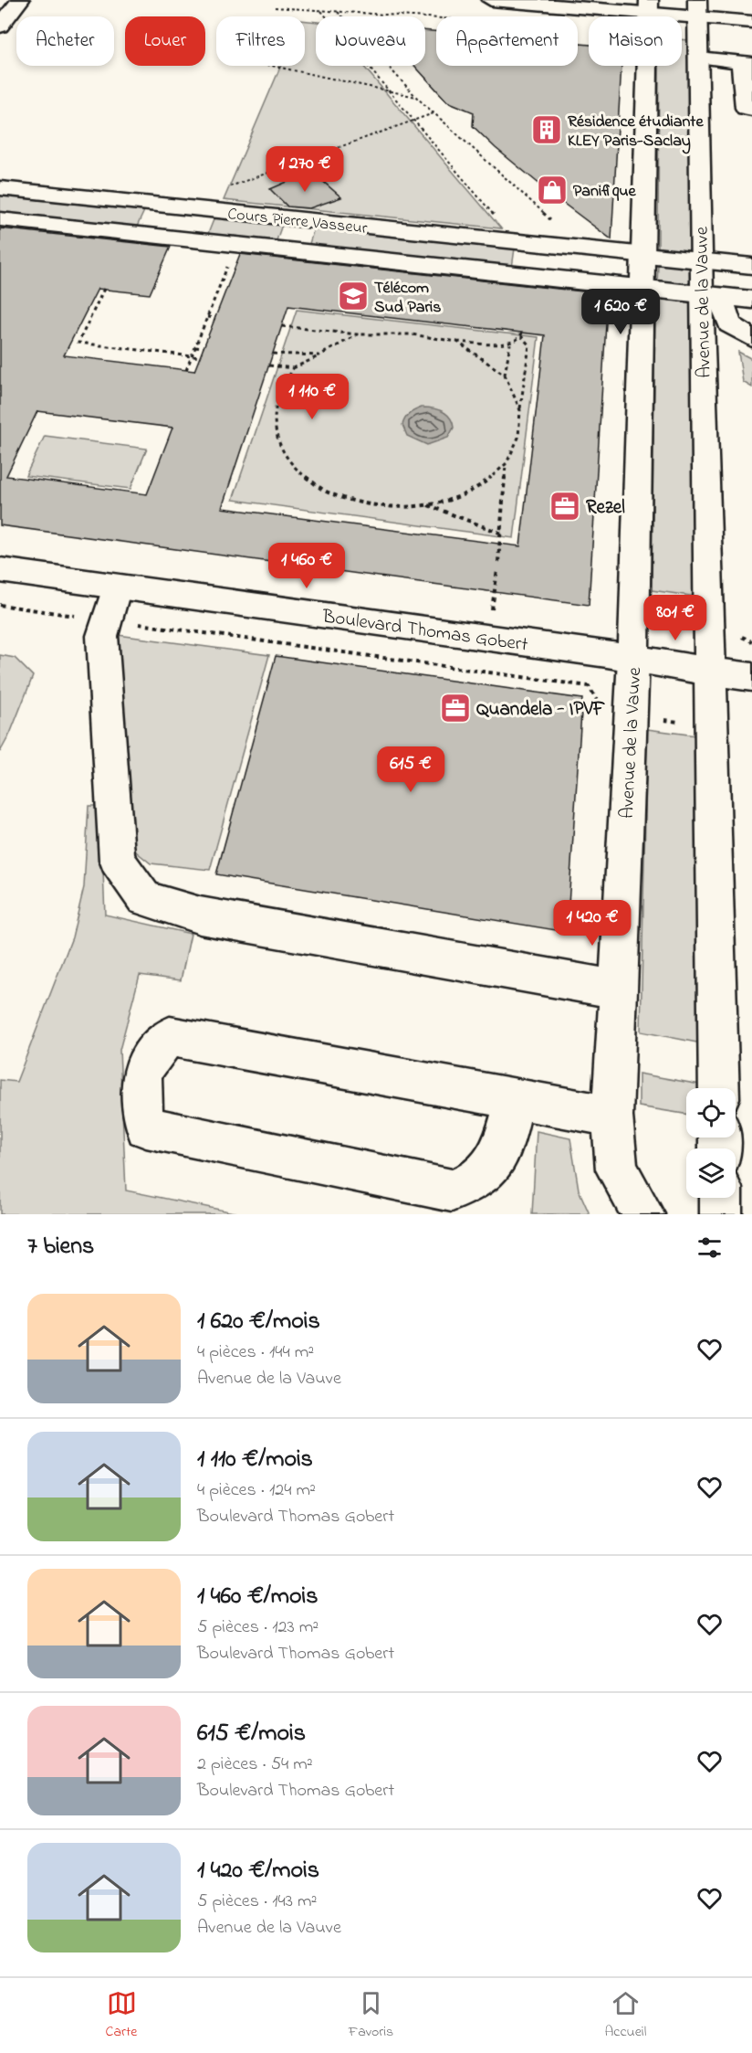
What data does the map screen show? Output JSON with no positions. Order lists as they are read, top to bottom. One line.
{"streets":{"street":["Cours Pierre Vasseur","Avenue de la Vauve","Boulevard Thomas Gobert"]},"crossings":[["Cours Pierre Vasseur","Avenue de la Vauve"],["Avenue de la Vauve","Boulevard Thomas Gobert"]],"places":{"building":["Résidence étudiante KLEY Paris-Saclay"],"shop":["Panifique"],"school or university":["Télécom Sud Paris"],"office":["Rezel","Quandela - IPVF"]},"page":{"chip":["Acheter","Louer","Filtres","Nouveau","Appartement","Maison"],"price":["1 270 €","1 620 €","1 110 €","1 460 €","801 €","615 €","1 420 €"],"heading":"7 biens","list":[{"name":"1 620 €/mois","note":"4 pièces · 144 m² · Avenue de la Vauve"},{"name":"1 110 €/mois","note":"4 pièces · 124 m² · Boulevard Thomas Gobert"},{"name":"1 460 €/mois","note":"5 pièces · 123 m² · Boulevard Thomas Gobert"},{"name":"615 €/mois","note":"2 pièces · 54 m² · Boulevard Thomas Gobert"},{"name":"1 420 €/mois","note":"5 pièces · 143 m² · Avenue de la Vauve"}],"tabs":["Carte","Favoris","Accueil"]}}
